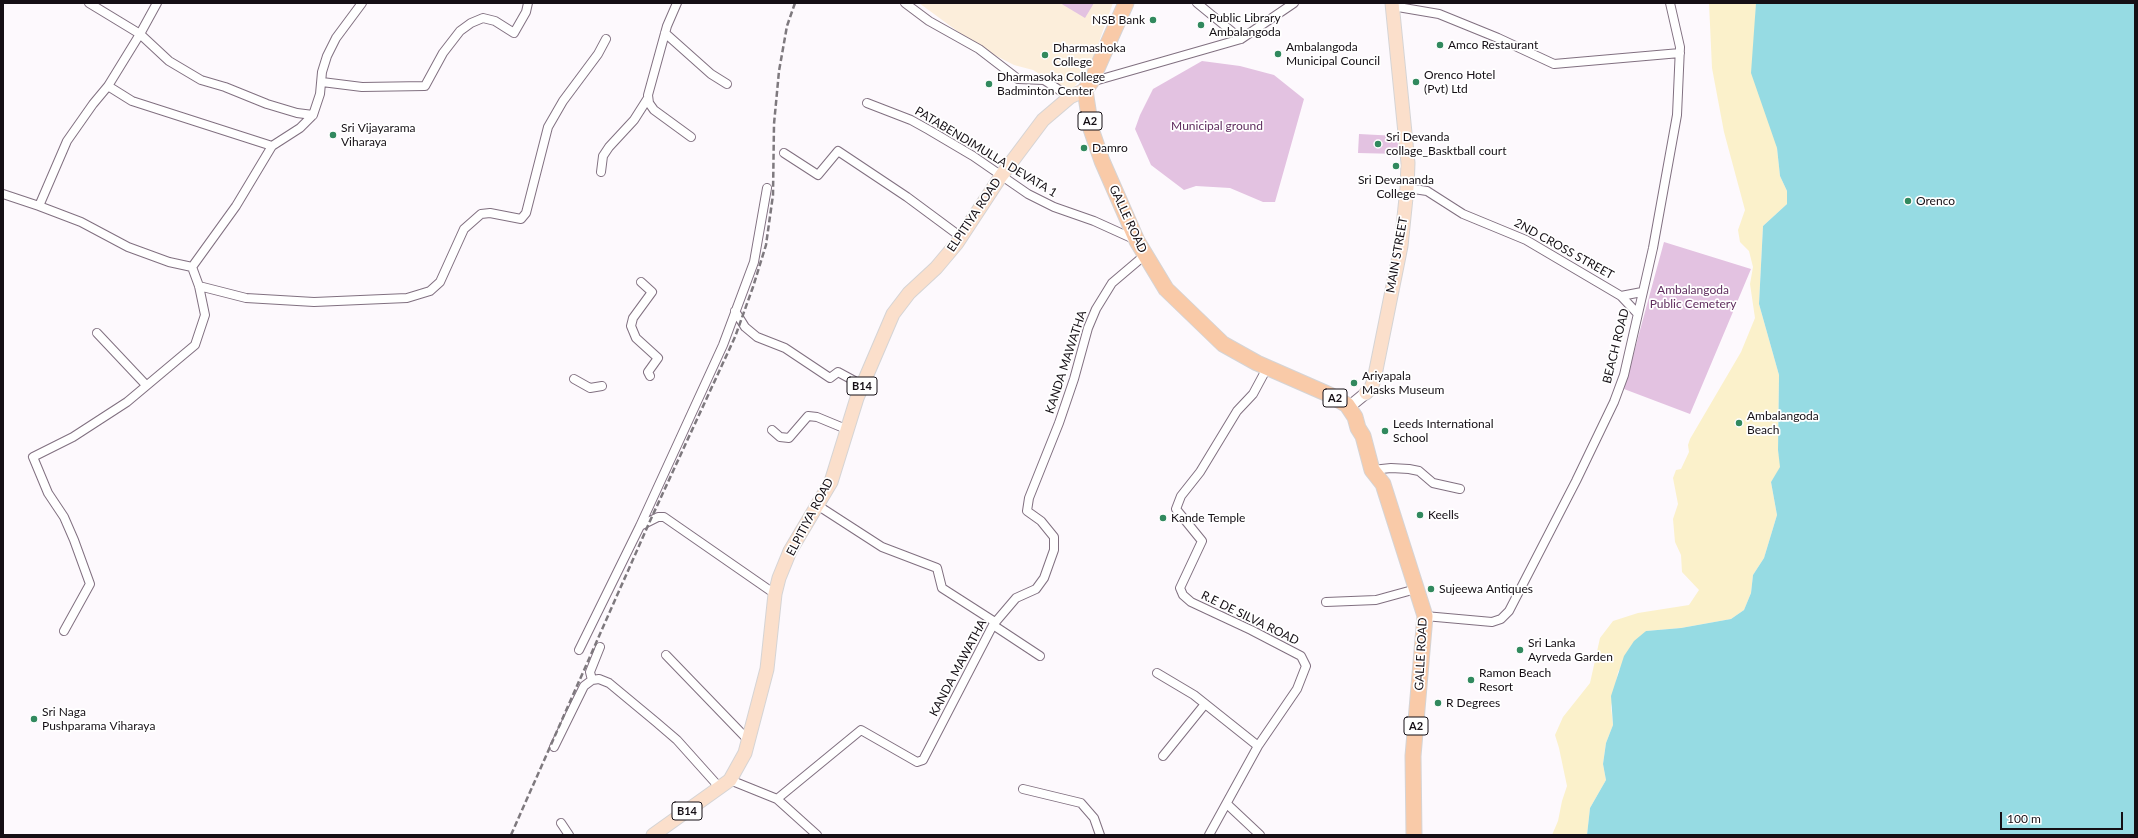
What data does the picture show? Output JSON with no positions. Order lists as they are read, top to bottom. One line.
{"streets":{"highway":["A2","GALLE ROAD"],"main road":["ELPITIYA ROAD","MAIN STREET","B14"],"street":["PATABENDIMULLA DEVATA 1","2ND CROSS STREET","BEACH ROAD","KANDA MAWATHA","R.E DE SILVA ROAD"]},"crossings":[["PATABENDIMULLA DEVATA 1","ELPITIYA ROAD"],["PATABENDIMULLA DEVATA 1","GALLE ROAD"],["ELPITIYA ROAD","GALLE ROAD"],["GALLE ROAD","MAIN STREET"],["GALLE ROAD","BEACH ROAD"],["GALLE ROAD","KANDA MAWATHA"],["GALLE ROAD","R.E DE SILVA ROAD"],["2ND CROSS STREET","MAIN STREET"],["2ND CROSS STREET","BEACH ROAD"]],"parks":["Municipal ground","Ambalangoda Public Cemetery"],"places":["NSB Bank","Public Library Ambalangoda","Amco Restaurant","Ambalangoda Municipal Council","Dharmashoka College","Orenco Hotel (Pvt) Ltd","Dharmasoka College Badminton Center","Sri Vijayarama Viharaya","Sri Devanda collage_Basktball court","Damro","Sri Devananda College","Orenco","Ariyapala Masks Museum","Ambalangoda Beach","Leeds International School","Keells","Kande Temple","Sujeewa Antiques","Sri Lanka Ayrveda Garden","Ramon Beach Resort","R Degrees","Sri Naga Pushparama Viharaya"],"scale_bar":"100 m"}
